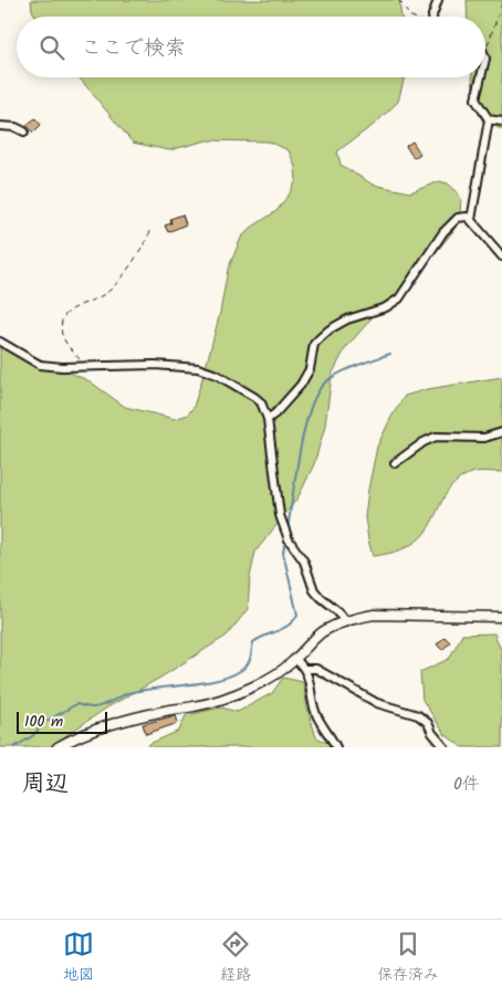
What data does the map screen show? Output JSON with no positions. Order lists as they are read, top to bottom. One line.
{"scale_bar":"100 m","page":{"search":"ここで検索","scale":"100 m","heading":["周辺","0件"],"nav":["地図","経路","保存済み"]}}
